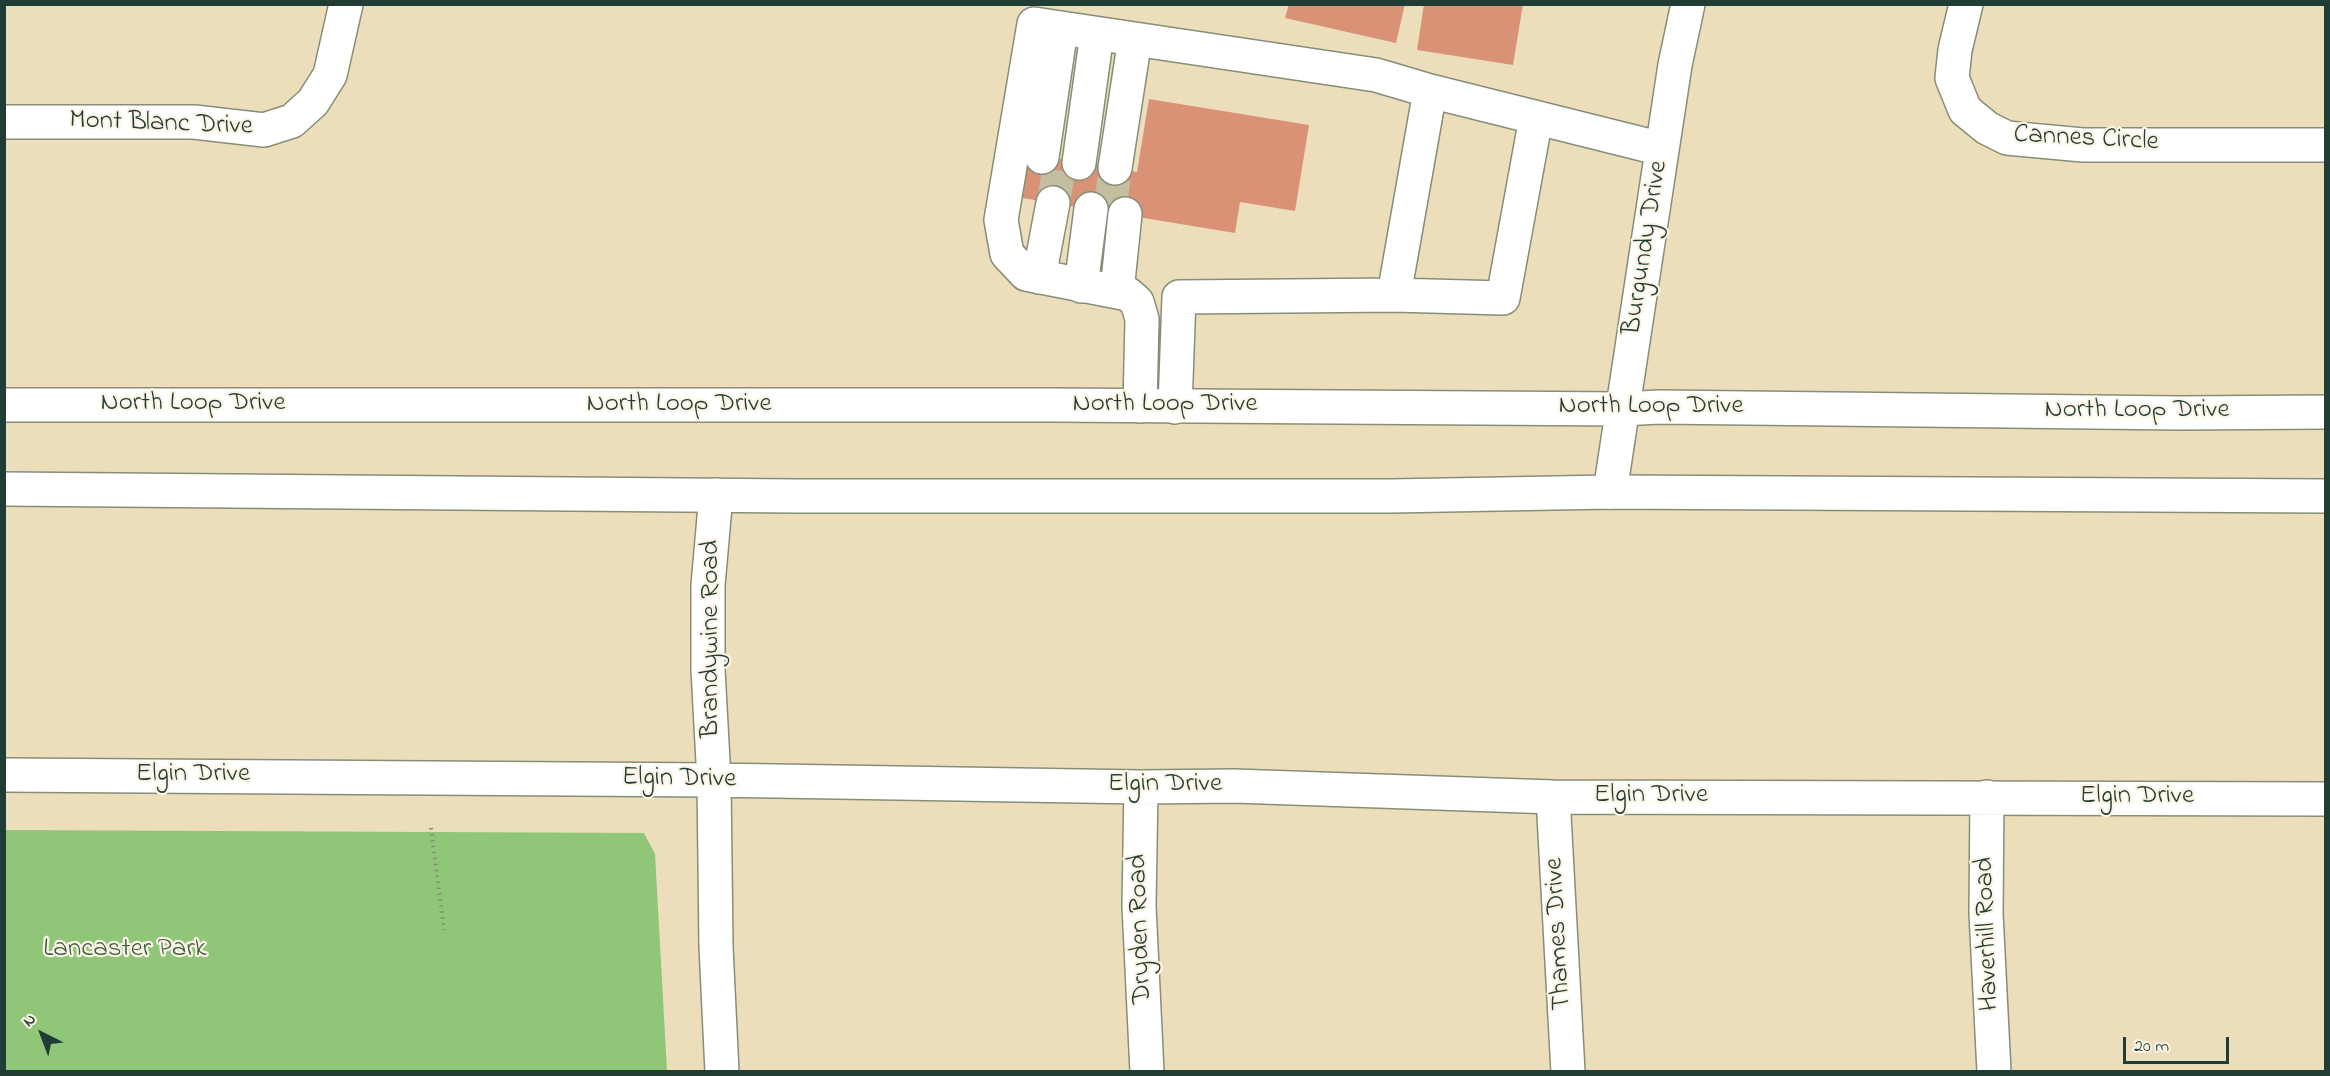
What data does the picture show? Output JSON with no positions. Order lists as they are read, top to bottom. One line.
{"streets":{"street":["Mont Blanc Drive","Cannes Circle","Burgundy Drive","North Loop Drive","Brandywine Road","Elgin Drive","Dryden Road","Thames Drive","Haverhill Road"]},"crossings":[["Burgundy Drive","North Loop Drive"],["Brandywine Road","Elgin Drive"],["Elgin Drive","Dryden Road"],["Elgin Drive","Thames Drive"],["Elgin Drive","Haverhill Road"]],"parks":["Lancaster Park"],"scale_bar":"20 m","north":"top left"}
